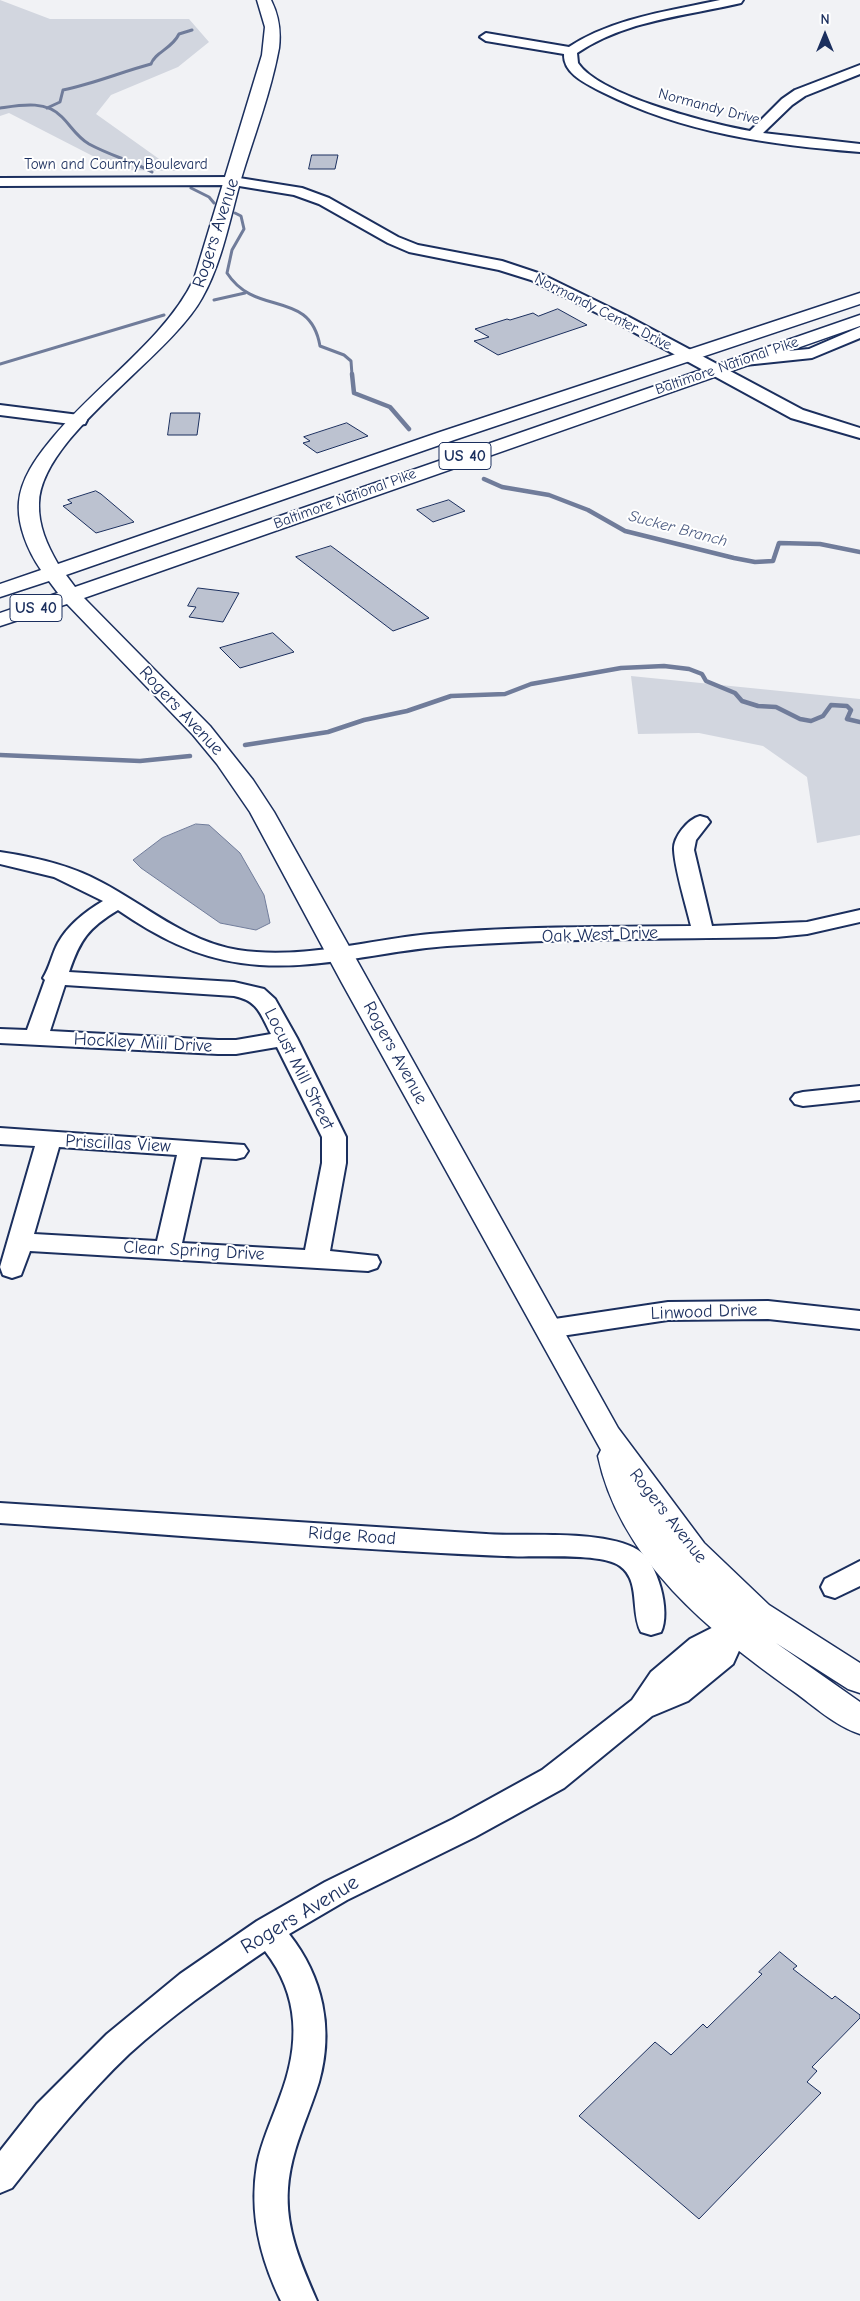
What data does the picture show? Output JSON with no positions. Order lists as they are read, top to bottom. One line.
{"streets":{"main road":["Rogers Avenue","Baltimore National Pike","US 40"],"street":["Normandy Drive","Town and Country Boulevard","Normandy Center Drive","Oak West Drive","Hockley Mill Drive","Locust Mill Street","Priscillas View","Clear Spring Drive","Linwood Drive","Ridge Road"]},"crossings":[["Town and Country Boulevard","Rogers Avenue"],["Town and Country Boulevard","Normandy Center Drive"],["Rogers Avenue","Normandy Center Drive"],["Rogers Avenue","Baltimore National Pike"],["Rogers Avenue","Oak West Drive"],["Rogers Avenue","Linwood Drive"],["Normandy Center Drive","Baltimore National Pike"],["Hockley Mill Drive","Locust Mill Street"],["Locust Mill Street","Clear Spring Drive"]],"water":["Sucker Branch"],"north":"top"}
